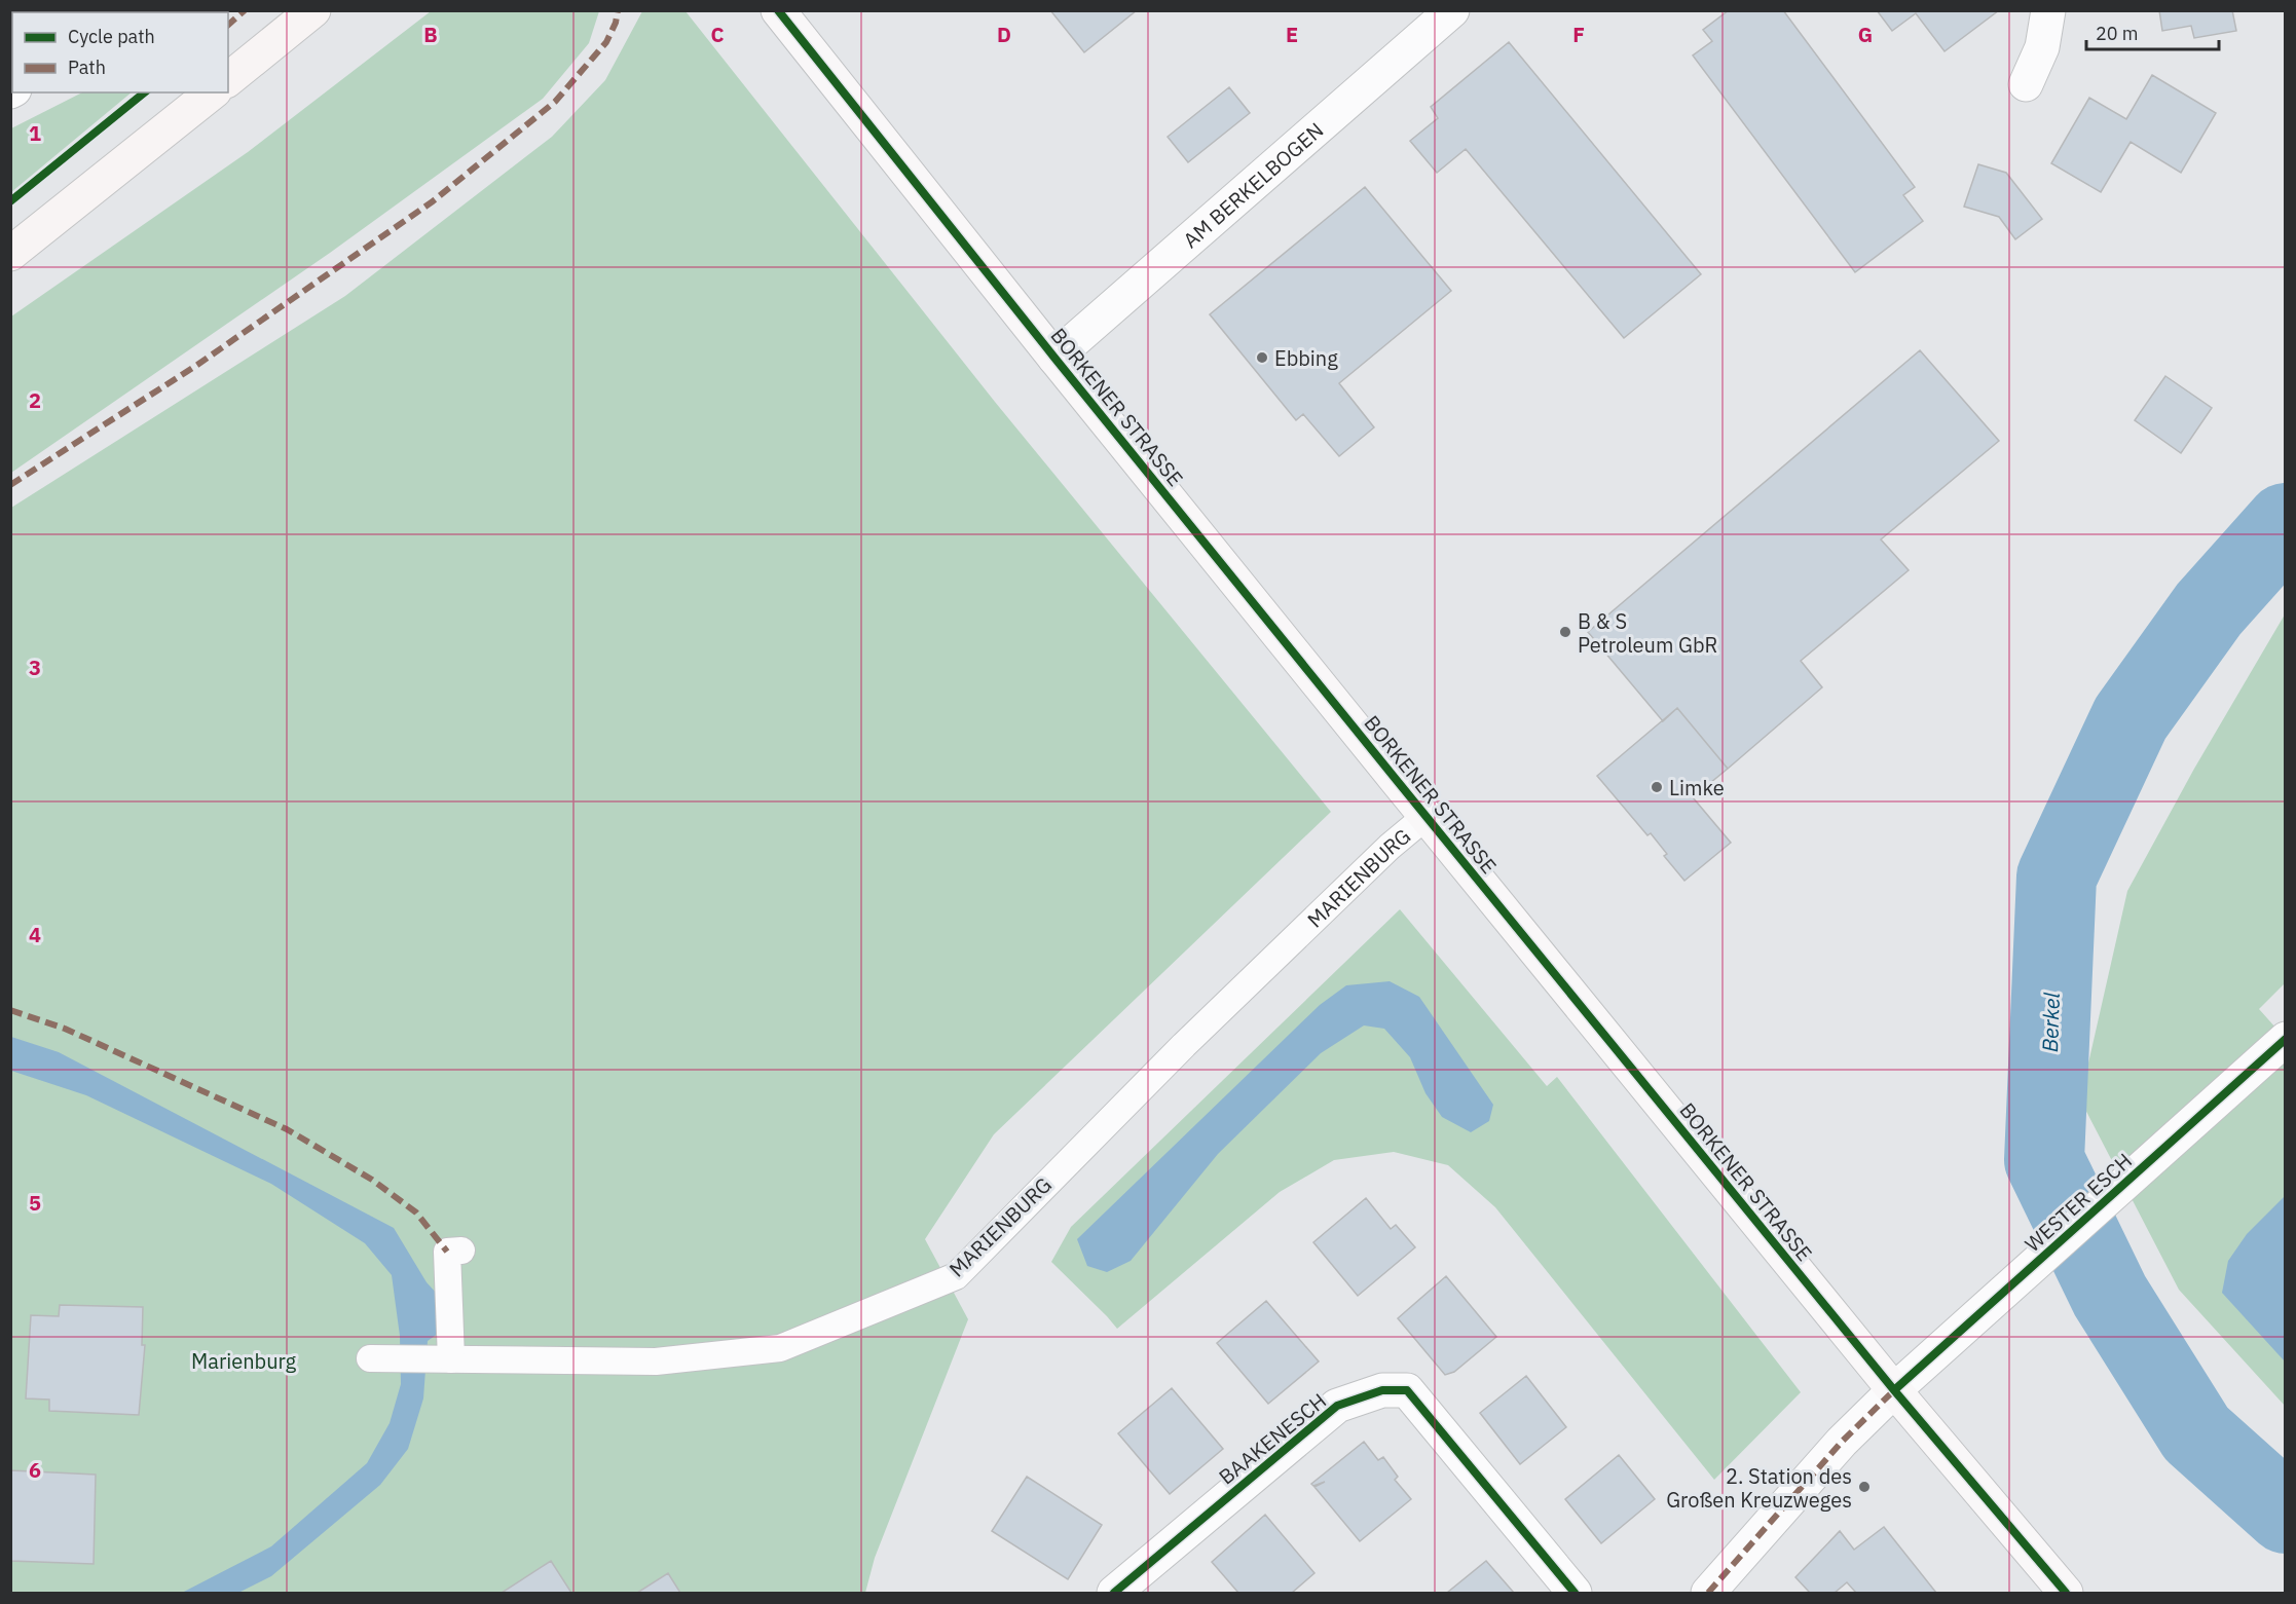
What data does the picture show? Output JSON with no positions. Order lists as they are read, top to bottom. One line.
{"streets":{"street":["AM BERKELBOGEN","BORKENER STRASSE","WESTER ESCH","BAAKENESCH"],"lane":["MARIENBURG"]},"crossings":[["AM BERKELBOGEN","BORKENER STRASSE"],["BORKENER STRASSE","MARIENBURG"],["BORKENER STRASSE","WESTER ESCH"]],"water":["Berkel"],"parks":["Marienburg"],"places":["Ebbing","B & S Petroleum GbR","Limke","2. Station des Großen Kreuzweges"],"legend":["Cycle path","Path"],"scale_bar":"20 m","grid":{"columns":["B","C","D","E","F","G"],"rows":["1","2","3","4","5","6"]}}
